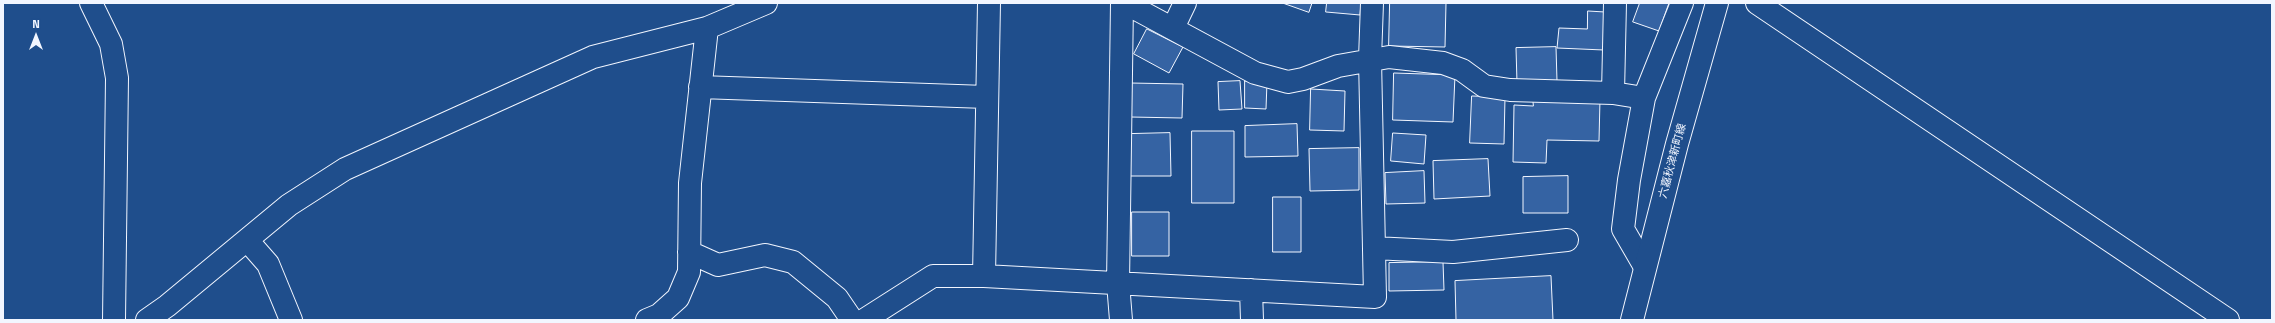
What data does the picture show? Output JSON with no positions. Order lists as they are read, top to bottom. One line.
{"streets":{"street":["六嘉秋津新町線"]},"north":"top"}
